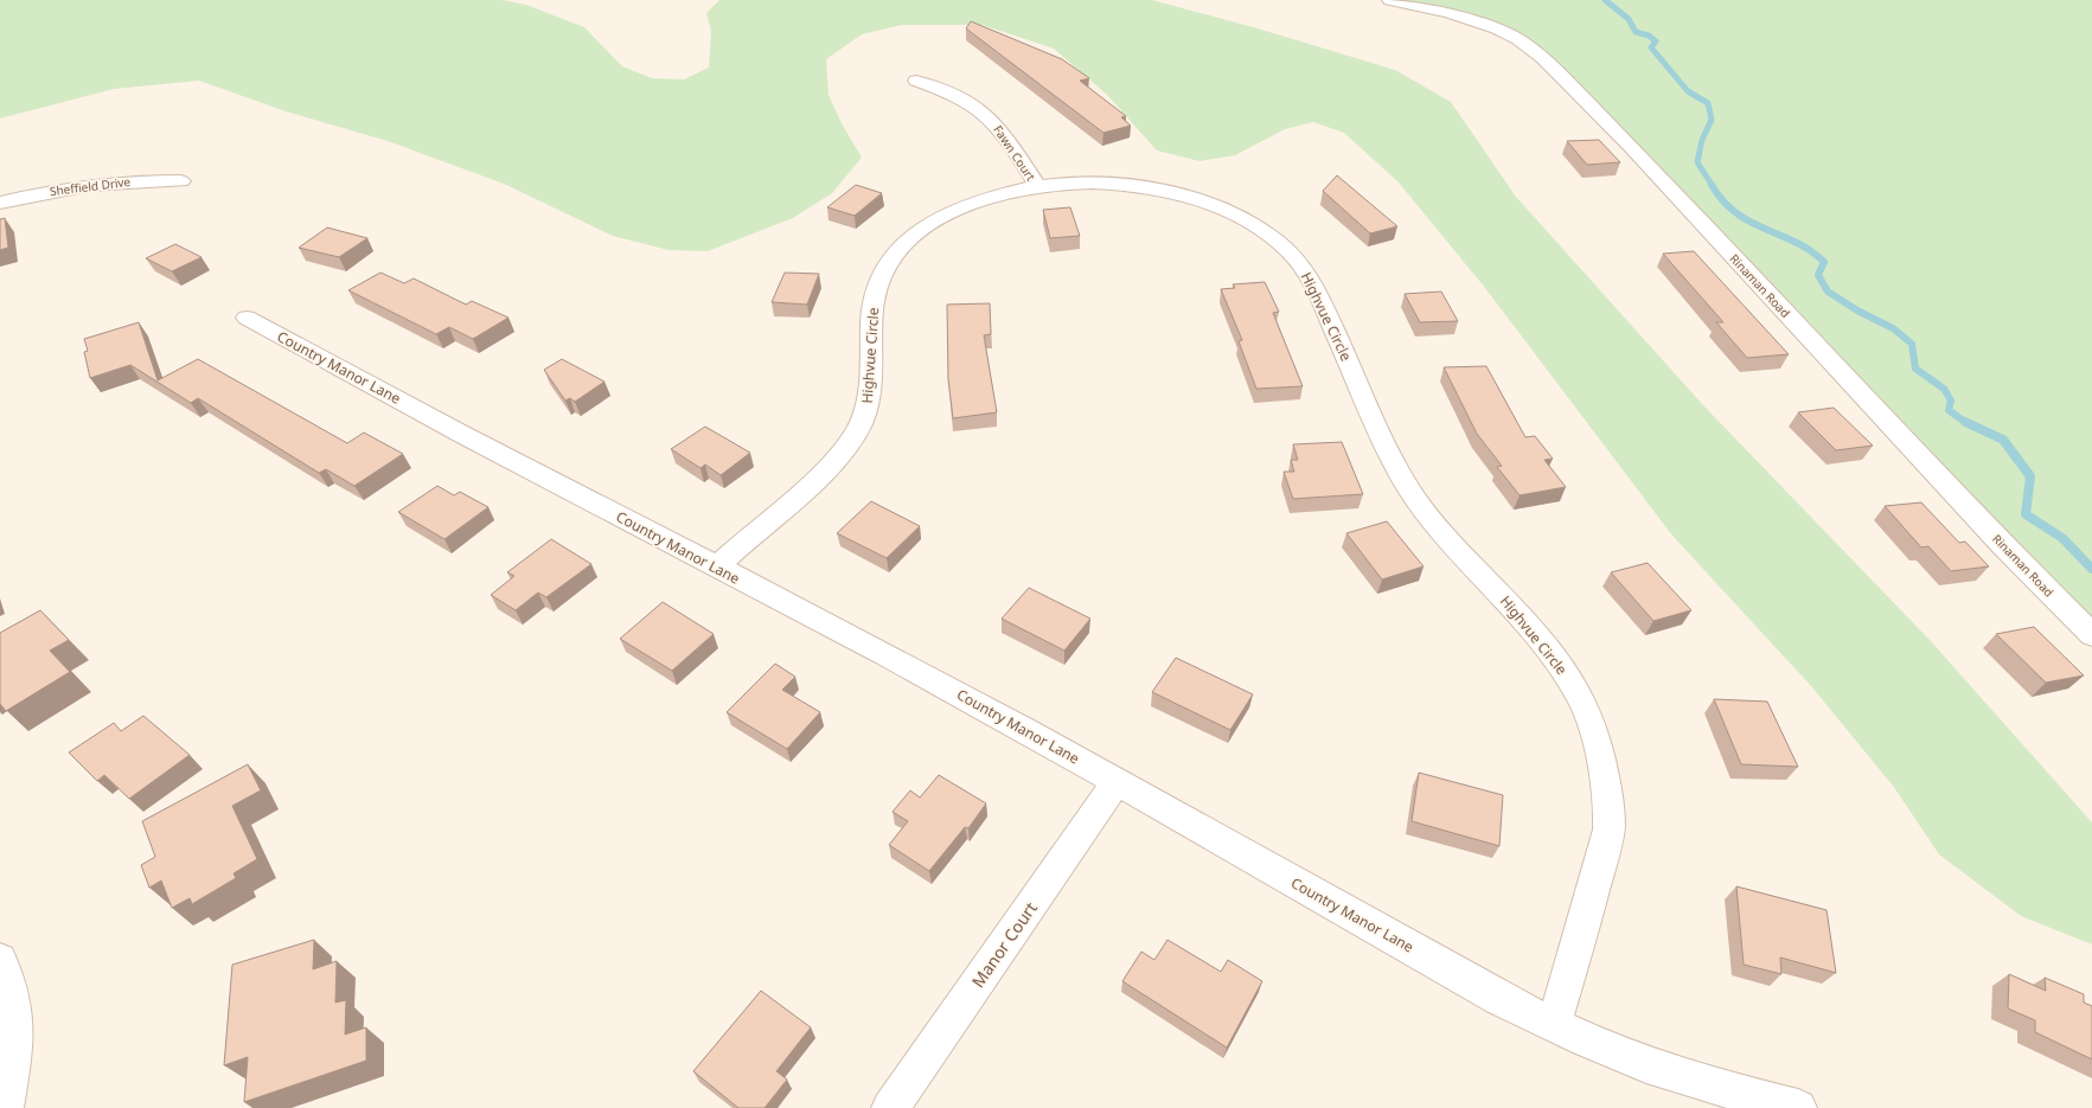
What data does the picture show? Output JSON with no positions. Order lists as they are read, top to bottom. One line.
{"streets":{"street":["Fawn Court","Sheffield Drive","Rinaman Road","Highvue Circle","Country Manor Lane","Manor Court"]},"crossings":[["Fawn Court","Highvue Circle"],["Highvue Circle","Country Manor Lane"],["Country Manor Lane","Manor Court"]]}
